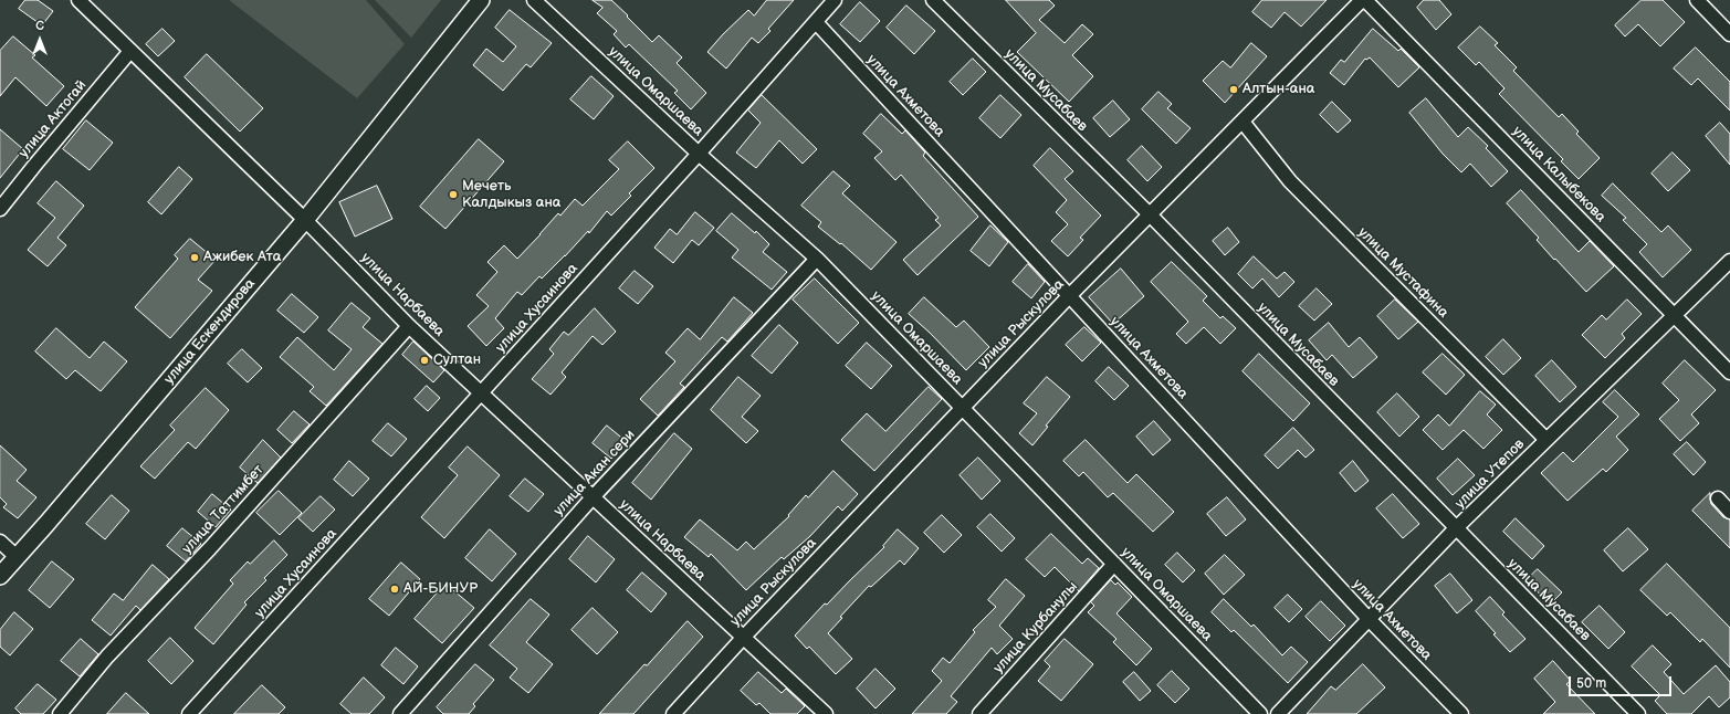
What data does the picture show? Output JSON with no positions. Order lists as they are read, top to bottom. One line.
{"streets":{"street":["улица Мусабаев","улица Омаршаева","улица Ахметова","улица Актогай","улица Калыбекова","улица Мустафина","улица Нарбаева","улица Хусаинова","улица Рыскулова","улица Ескендирова","улица Акан сери","улица Утепов","улица Таттимбет","улица Курбанулы"]},"crossings":[["улица Мусабаев","улица Рыскулова"],["улица Мусабаев","улица Утепов"],["улица Омаршаева","улица Хусаинова"],["улица Омаршаева","улица Рыскулова"],["улица Омаршаева","улица Акан сери"],["улица Омаршаева","улица Курбанулы"],["улица Ахметова","улица Хусаинова"],["улица Ахметова","улица Рыскулова"],["улица Ахметова","улица Утепов"],["улица Актогай","улица Нарбаева"],["улица Калыбекова","улица Утепов"],["улица Мустафина","улица Рыскулова"],["улица Мустафина","улица Утепов"],["улица Нарбаева","улица Хусаинова"],["улица Нарбаева","улица Рыскулова"],["улица Нарбаева","улица Ескендирова"],["улица Нарбаева","улица Акан сери"],["улица Нарбаева","улица Таттимбет"]],"places":["Алтын-ана","Мечеть Калдыкыз ана","Ажибек Ата","Султан","АЙ-БИНУР"],"scale_bar":"50 m","north":"top"}
